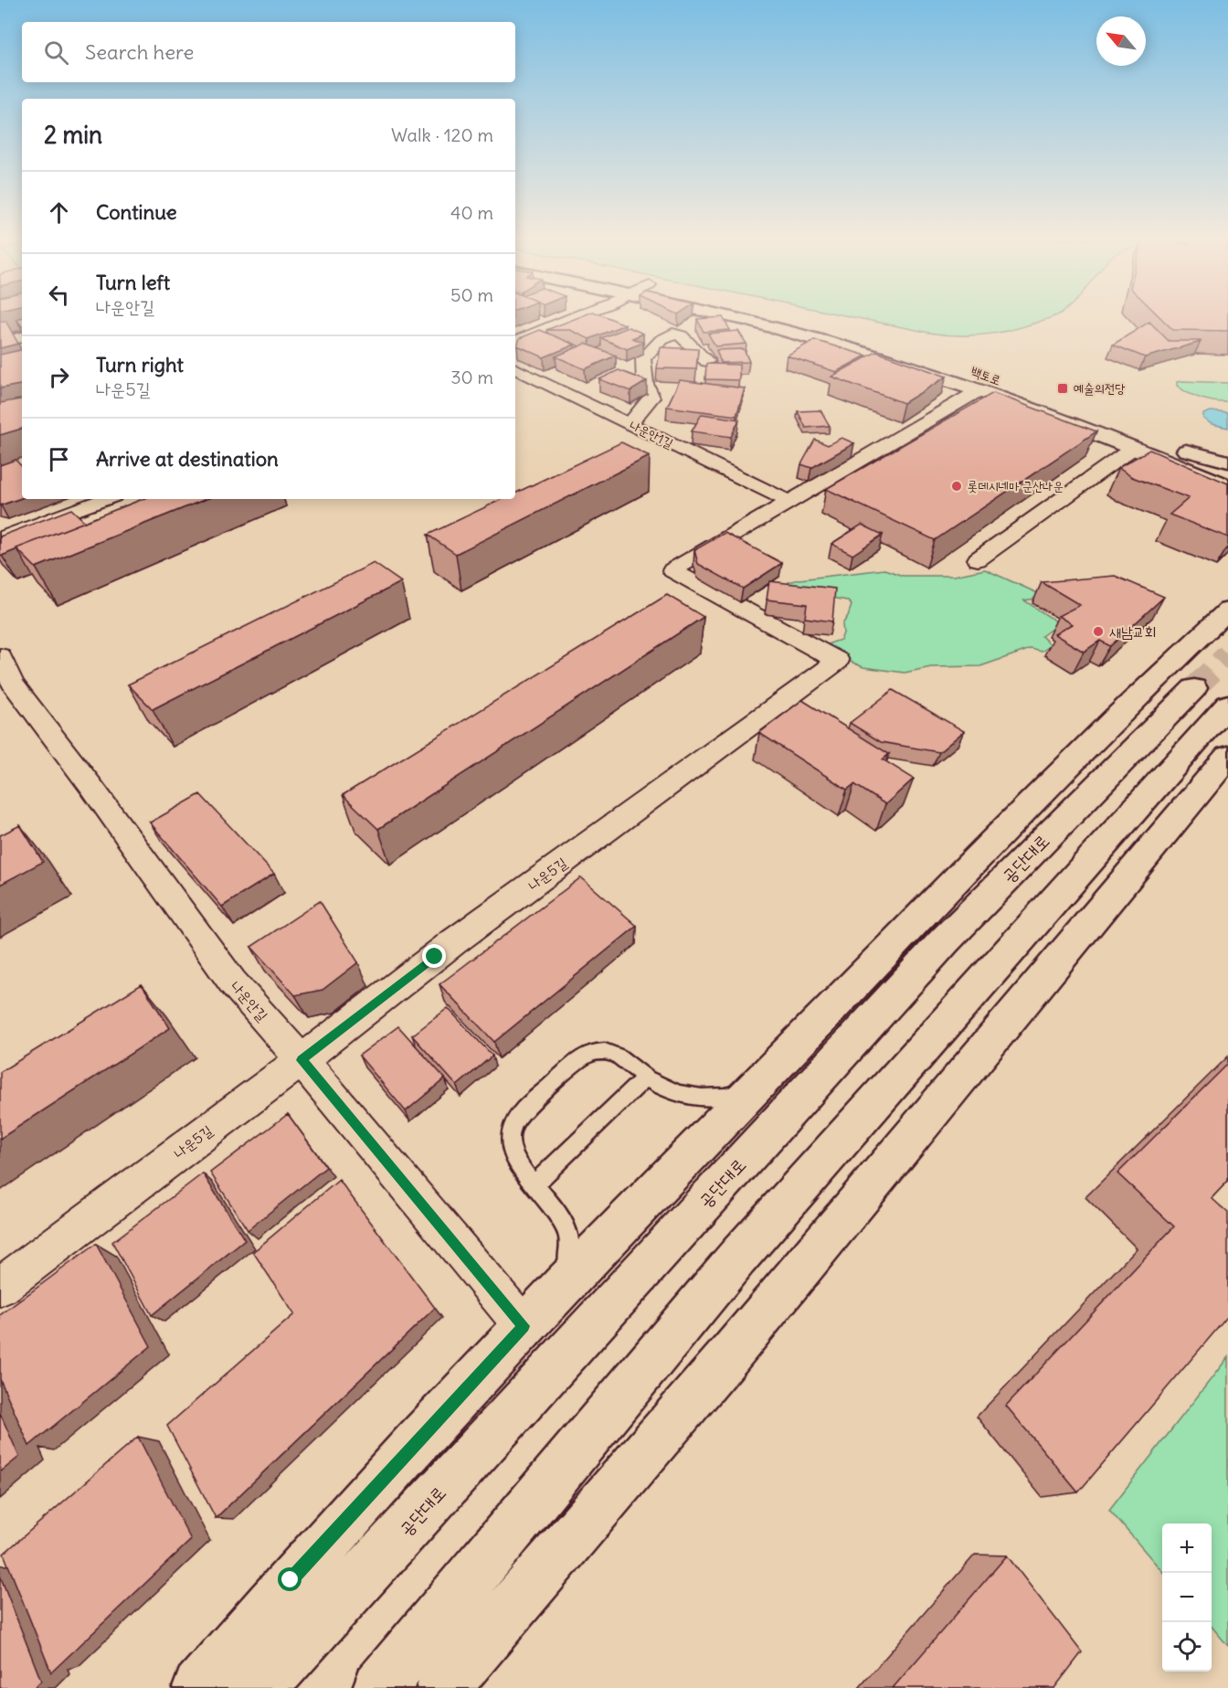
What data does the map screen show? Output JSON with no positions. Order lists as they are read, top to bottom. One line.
{"streets":{"street":["백토로","나운안1길","공단대로","나운5길","나운안길"]},"crossings":[["백토로","나운안1길"],["백토로","나운5길"],["나운안1길","나운5길"],["나운5길","나운안길"]],"places":{"transit":["예술의전당"],"other":["롯데시네마 군산나운","새남교회"]},"north":"top left","page":{"search":"Search here","heading":["2 min","Walk · 120 m"],"list":[["Continue","40 m"],["Turn left","나운안길","50 m"],["Turn right","나운5길","30 m"],"Arrive at destination"],"map_buttons":["+","−"]}}
